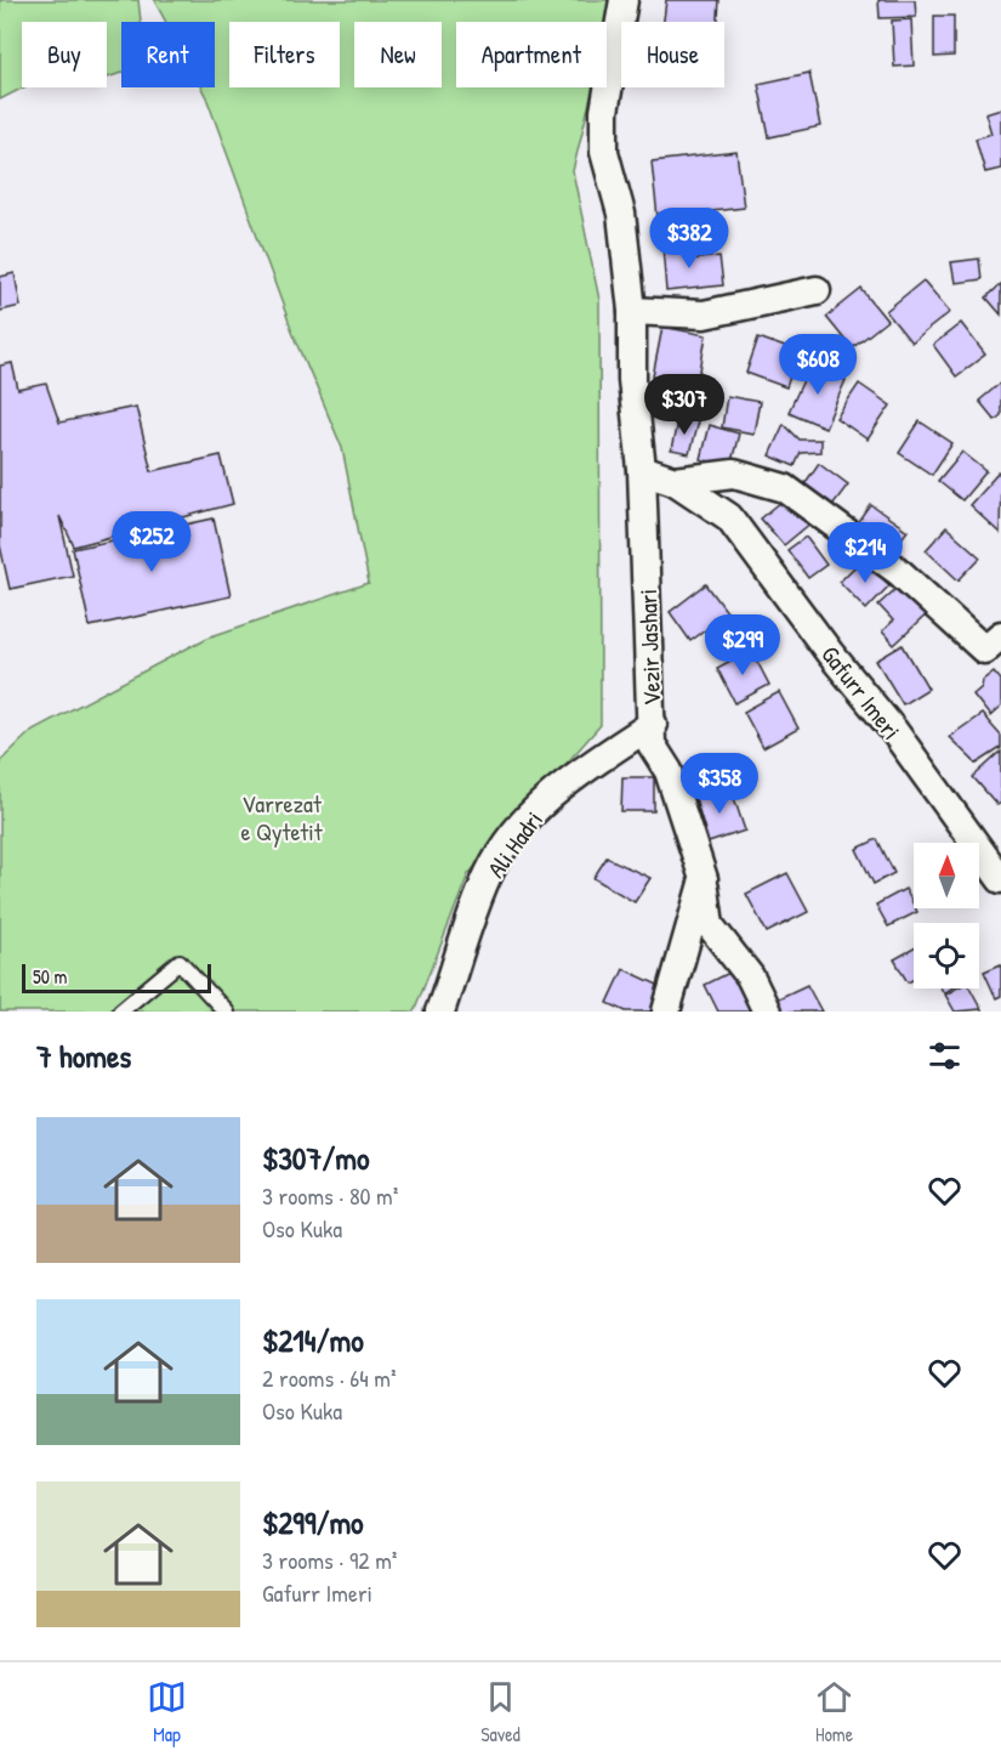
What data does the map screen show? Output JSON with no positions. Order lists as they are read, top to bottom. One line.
{"streets":{"street":["Vezir Jashari","Gafurr Imeri","Ali Hadri"]},"crossings":[["Vezir Jashari","Gafurr Imeri"],["Vezir Jashari","Ali Hadri"]],"parks":["Varrezat e Qytetit"],"scale_bar":"50 m","north":"top","page":{"chip":["Buy","Rent","Filters","New","Apartment","House"],"price":["$382","$608","$307","$252","$214","$299","$358"],"scale":"50 m","heading":"7 homes","list":[{"name":"$307/mo","note":"3 rooms · 80 m² · Oso Kuka"},{"name":"$214/mo","note":"2 rooms · 64 m² · Oso Kuka"},{"name":"$299/mo","note":"3 rooms · 92 m² · Gafurr Imeri"}],"tabs":["Map","Saved","Home"]}}
